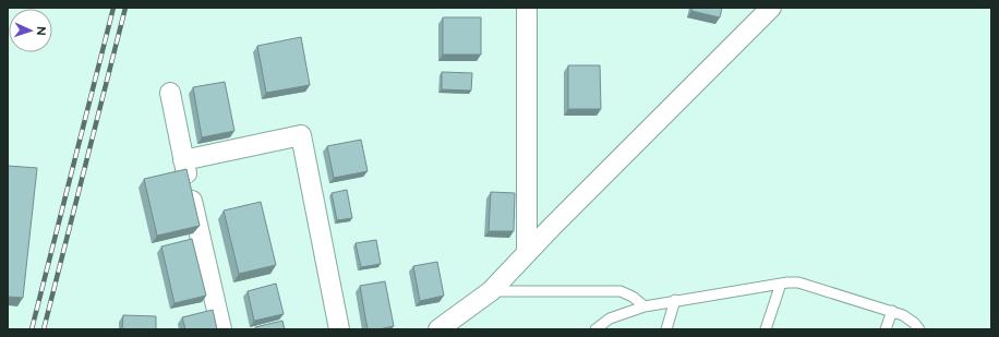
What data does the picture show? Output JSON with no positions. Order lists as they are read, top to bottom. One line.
{"north":"right"}
